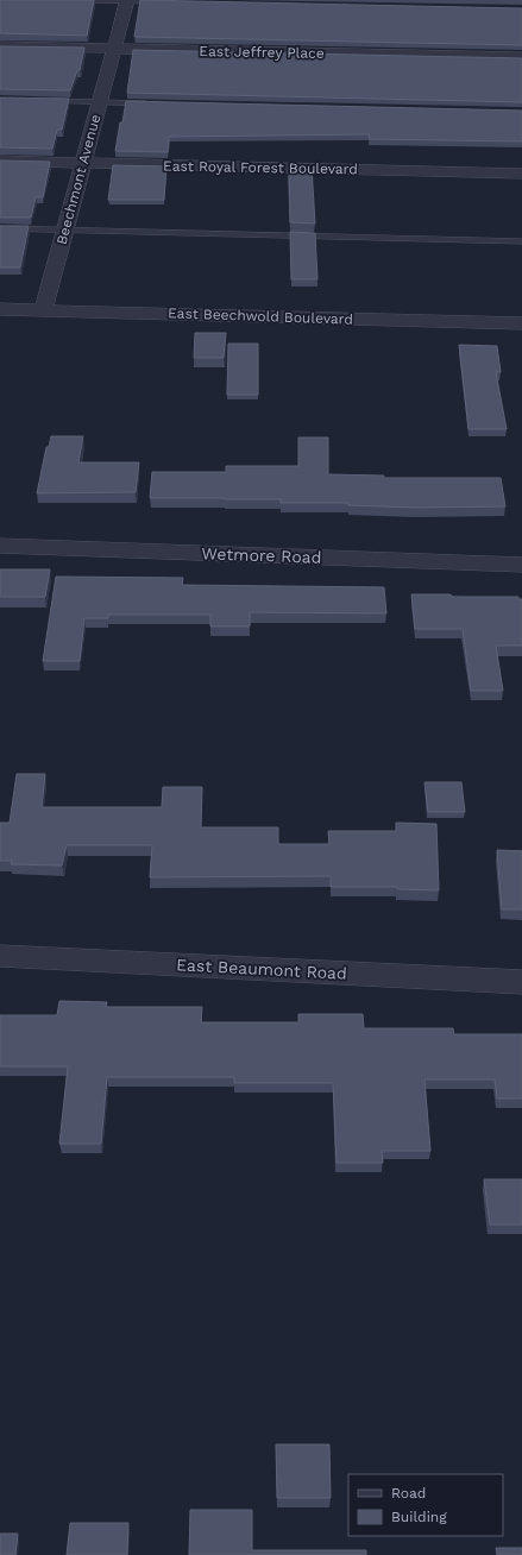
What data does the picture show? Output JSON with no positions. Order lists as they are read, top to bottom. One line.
{"streets":{"street":["East Jeffrey Place","East Royal Forest Boulevard","Beechmont Avenue","East Beechwold Boulevard","Wetmore Road","East Beaumont Road"]},"crossings":[["East Jeffrey Place","Beechmont Avenue"],["East Royal Forest Boulevard","Beechmont Avenue"],["Beechmont Avenue","East Beechwold Boulevard"]],"legend":["Road","Building"]}
